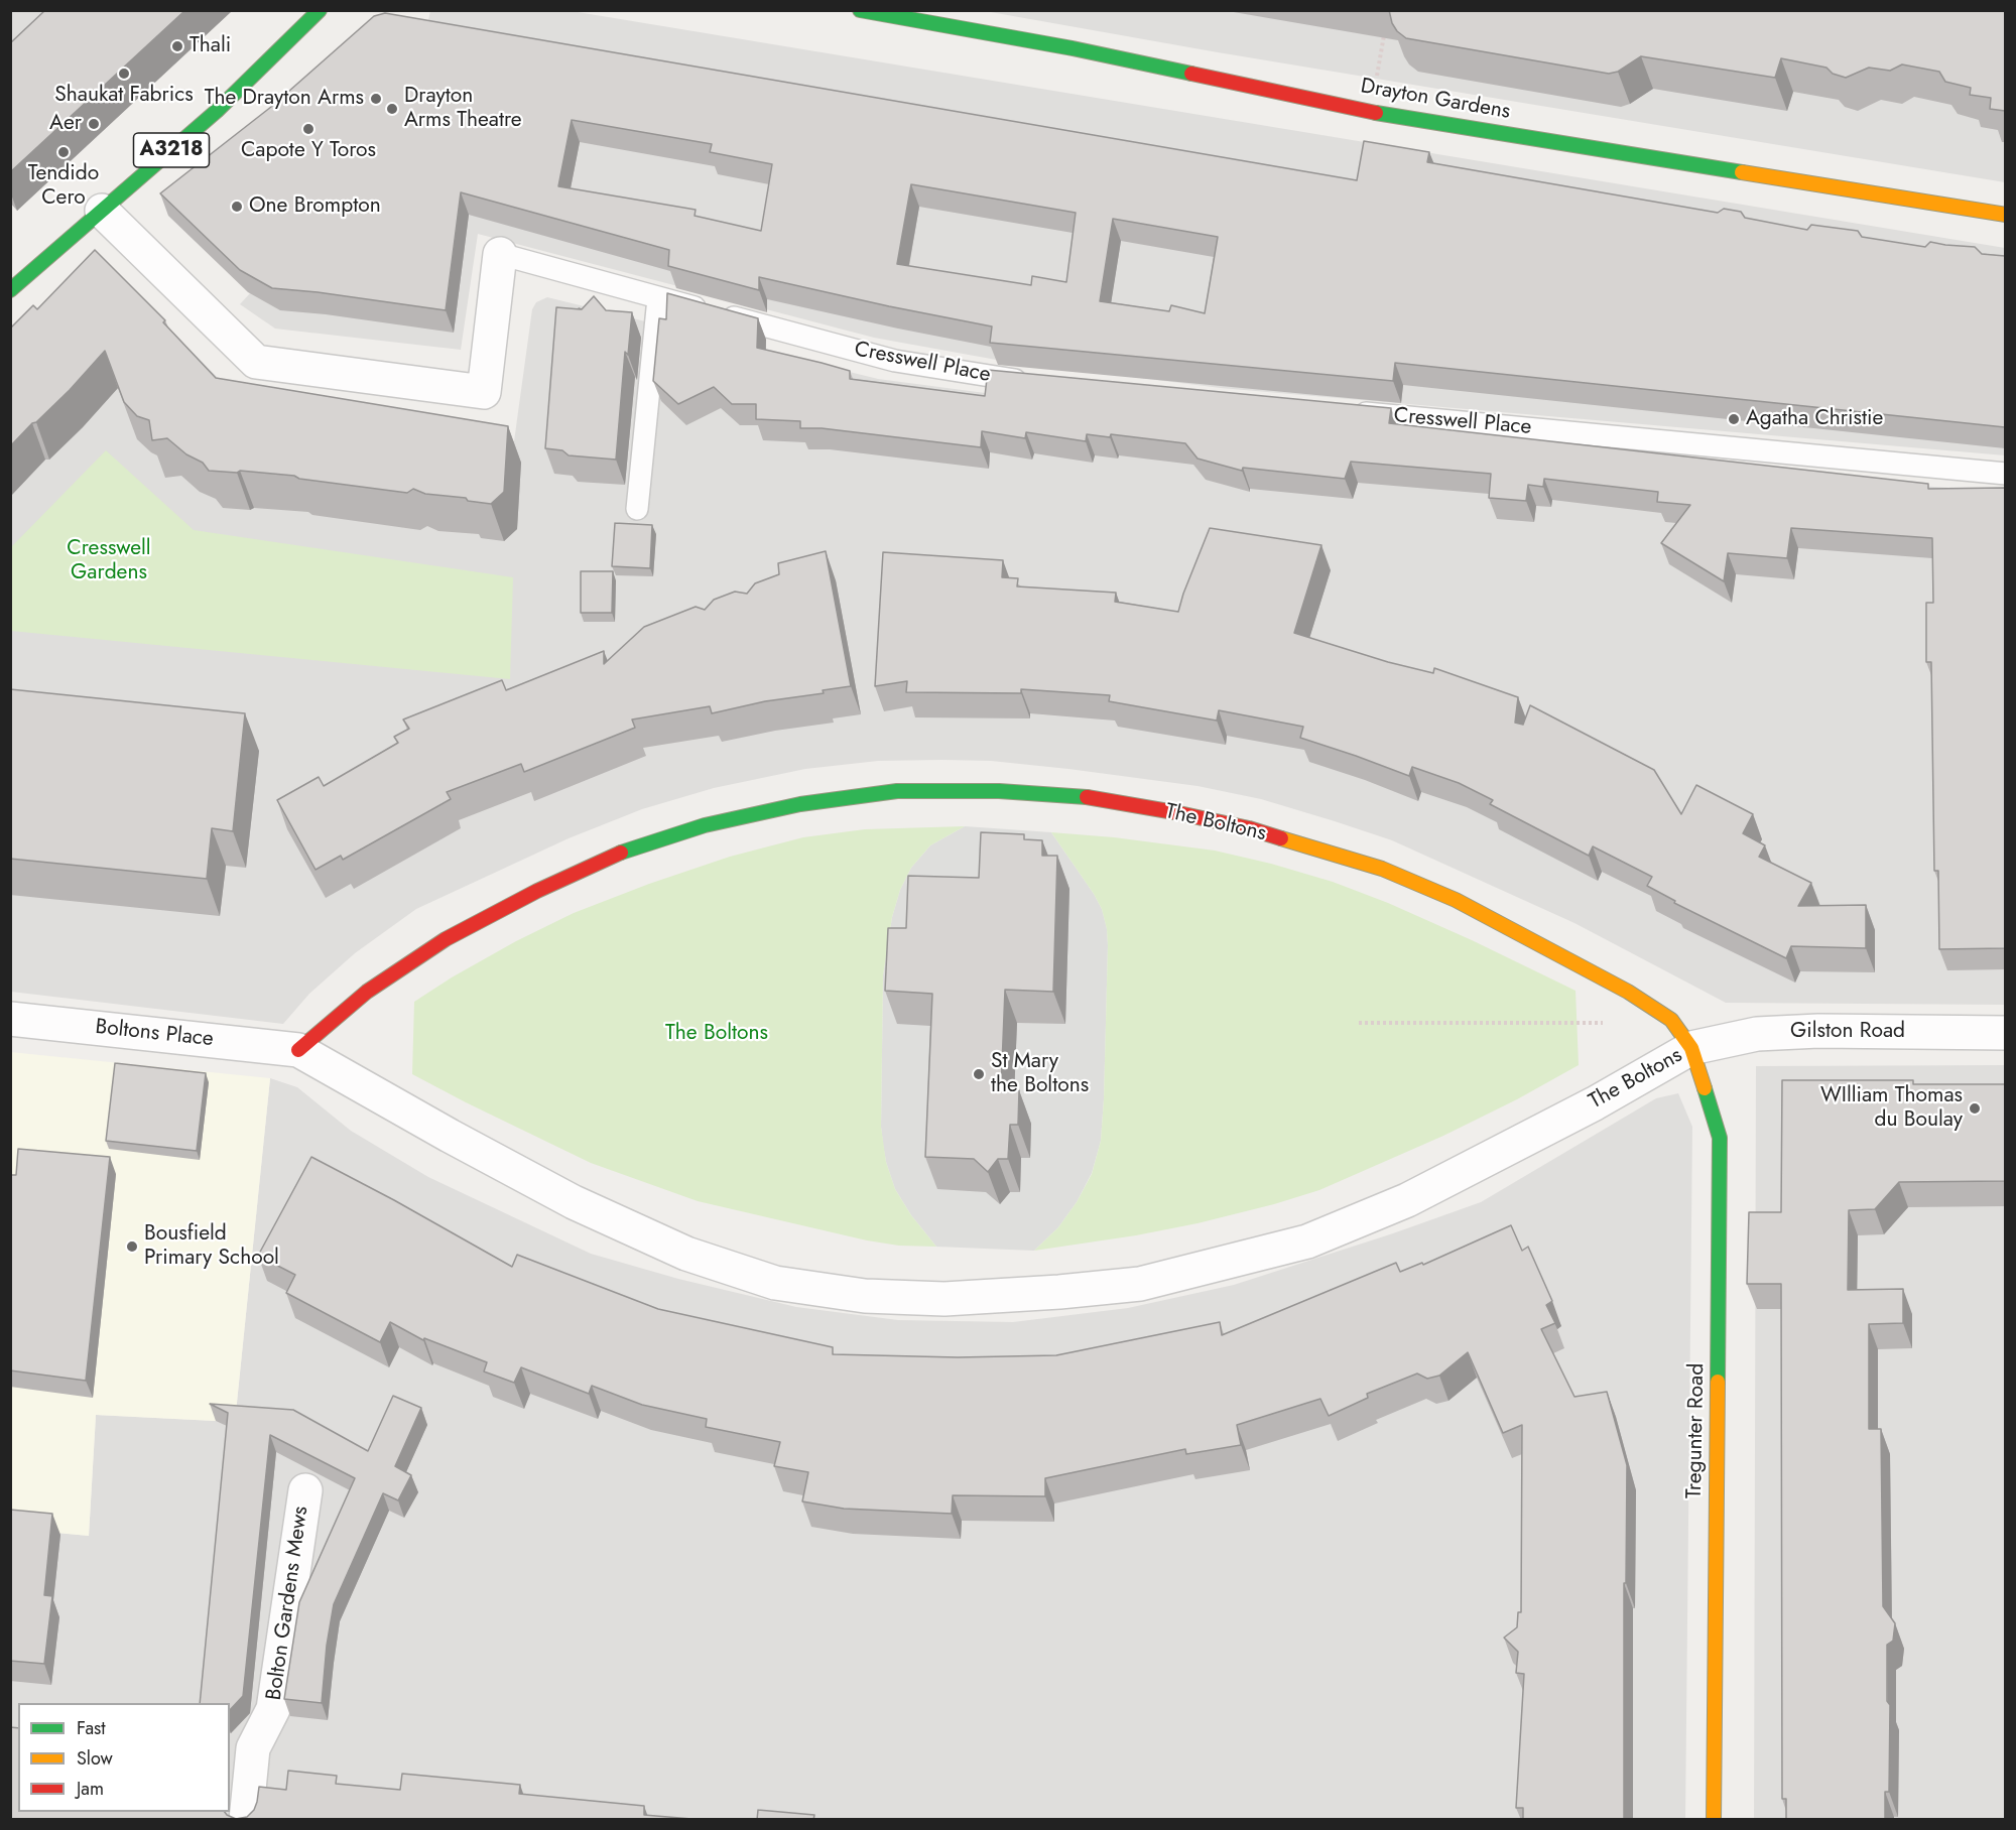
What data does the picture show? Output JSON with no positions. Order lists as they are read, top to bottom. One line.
{"streets":{"street":["Drayton Gardens","A3218","The Boltons","Gilston Road","Boltons Place","Tregunter Road","Bolton Gardens Mews"],"lane":["Cresswell Place"]},"crossings":[["The Boltons","Gilston Road"],["The Boltons","Boltons Place"],["The Boltons","Tregunter Road"],["Gilston Road","Tregunter Road"]],"parks":["Cresswell Gardens","The Boltons"],"places":["Thali","Shaukat Fabrics","The Drayton Arms","Drayton Arms Theatre","Aer","Capote Y Toros","Tendido Cero","One Brompton","Agatha Christie","St Mary the Boltons","WIlliam Thomas du Boulay","Bousfield Primary School"],"legend":["Fast","Slow","Jam"]}
